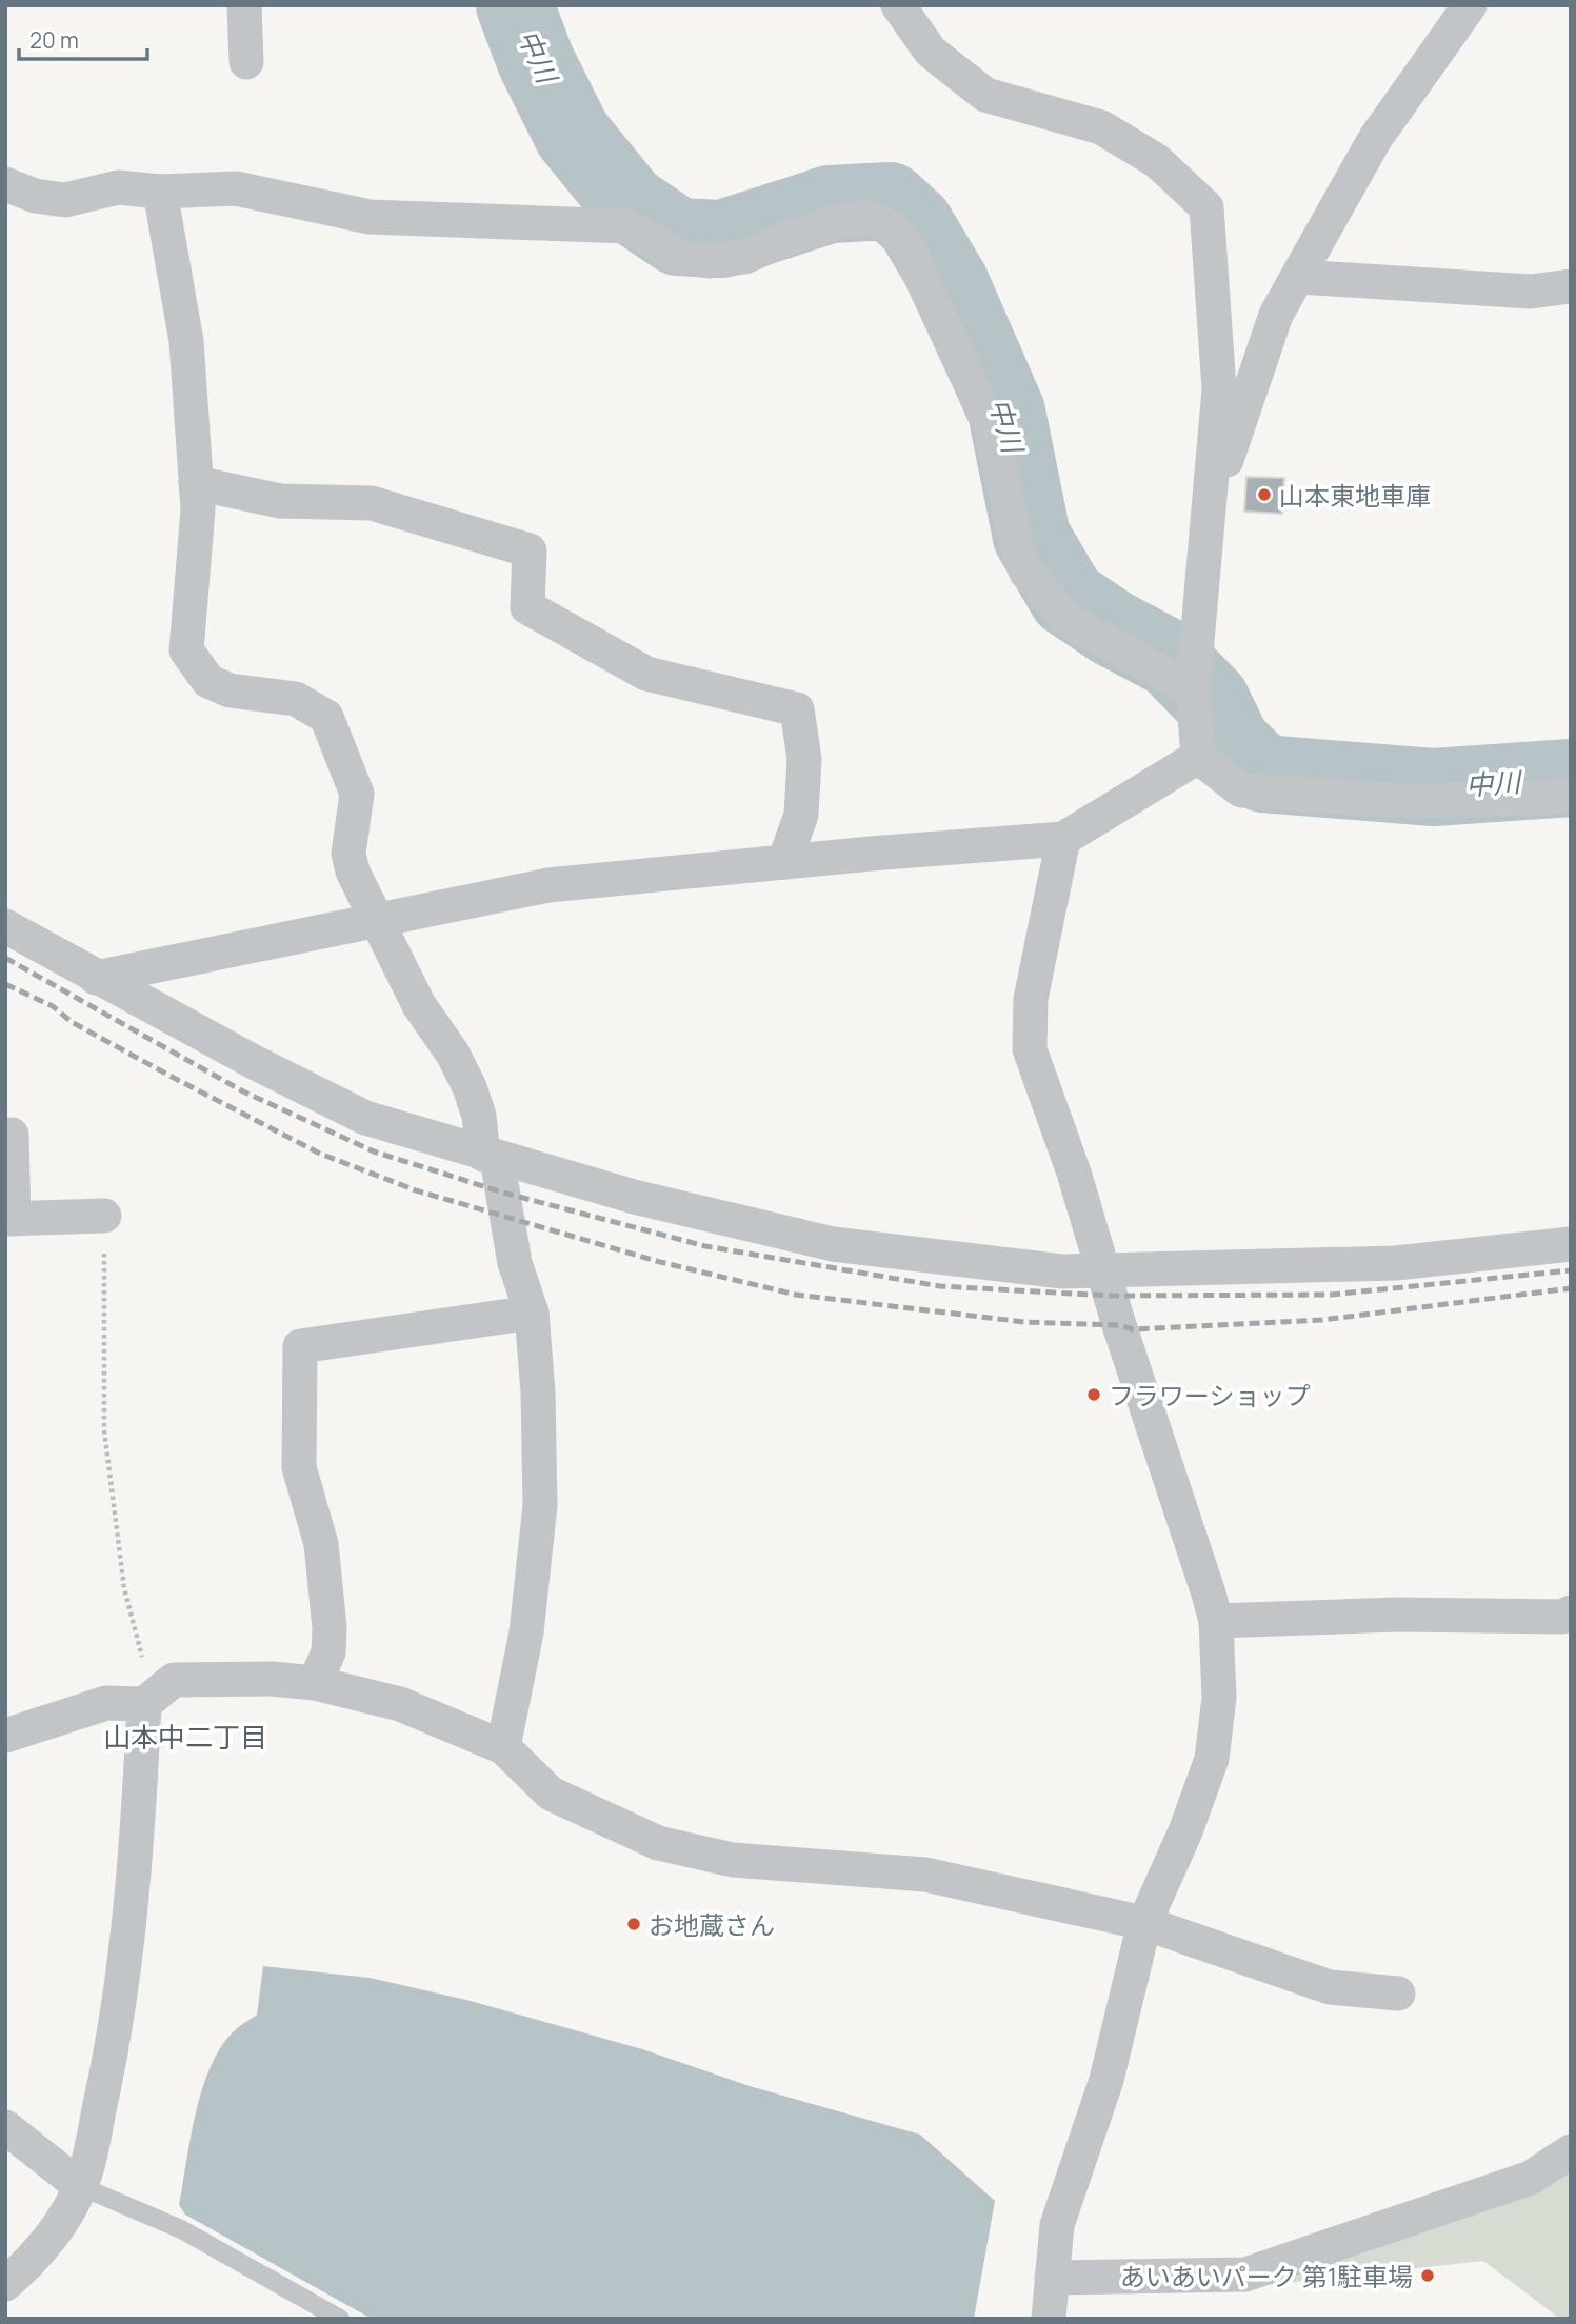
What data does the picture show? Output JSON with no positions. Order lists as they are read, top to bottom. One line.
{"districts":["山本中二丁目"],"water":["中川"],"places":["山本東地車庫","フラワーショップ","お地蔵さん","あいあいパーク 第1駐車場"],"scale_bar":"20 m"}
